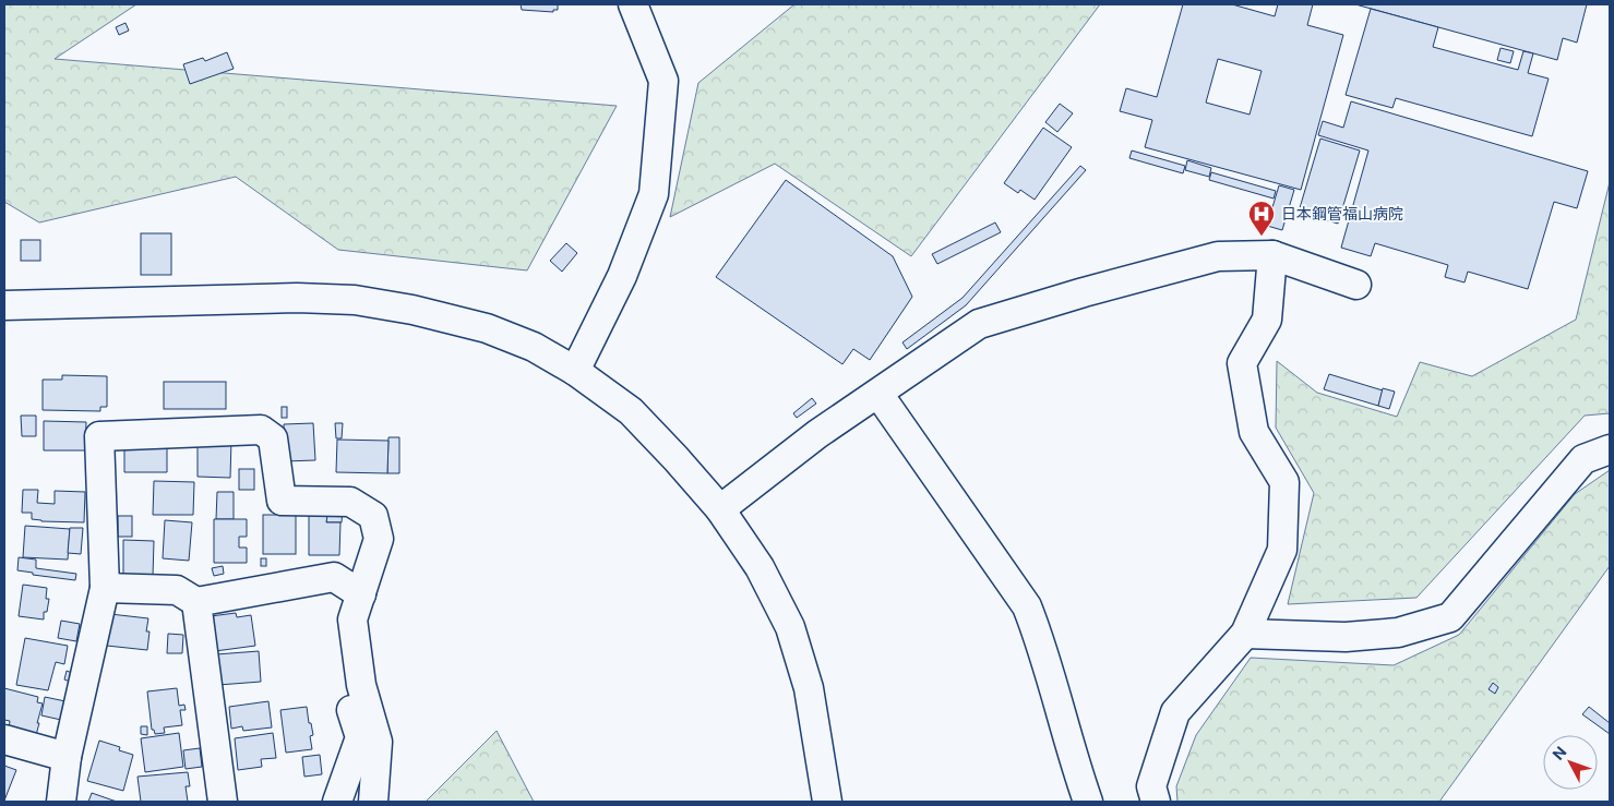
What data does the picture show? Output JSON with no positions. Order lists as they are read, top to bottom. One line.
{"places":{"hospital":["日本鋼管福山病院"]},"north":"top left"}
